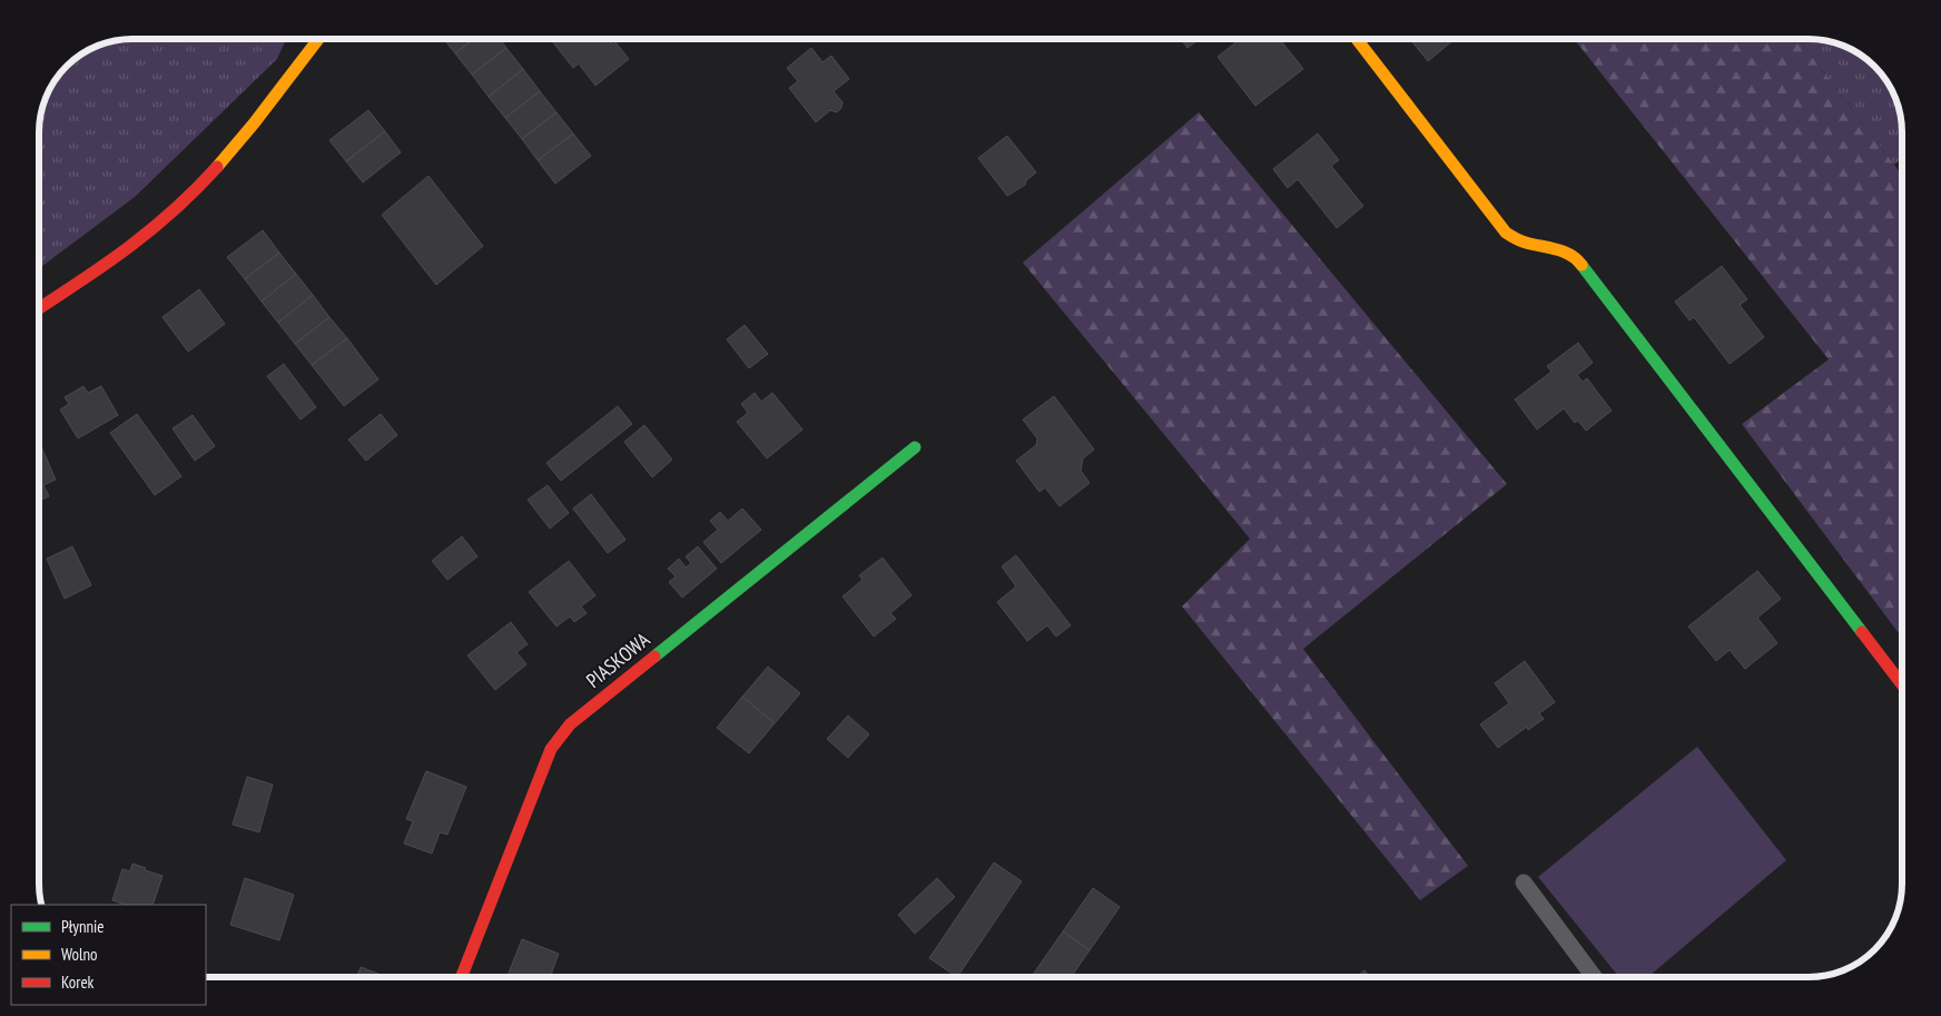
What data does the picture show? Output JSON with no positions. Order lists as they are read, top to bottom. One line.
{"streets":{"street":["PIASKOWA"]},"legend":["Płynnie","Wolno","Korek"]}
